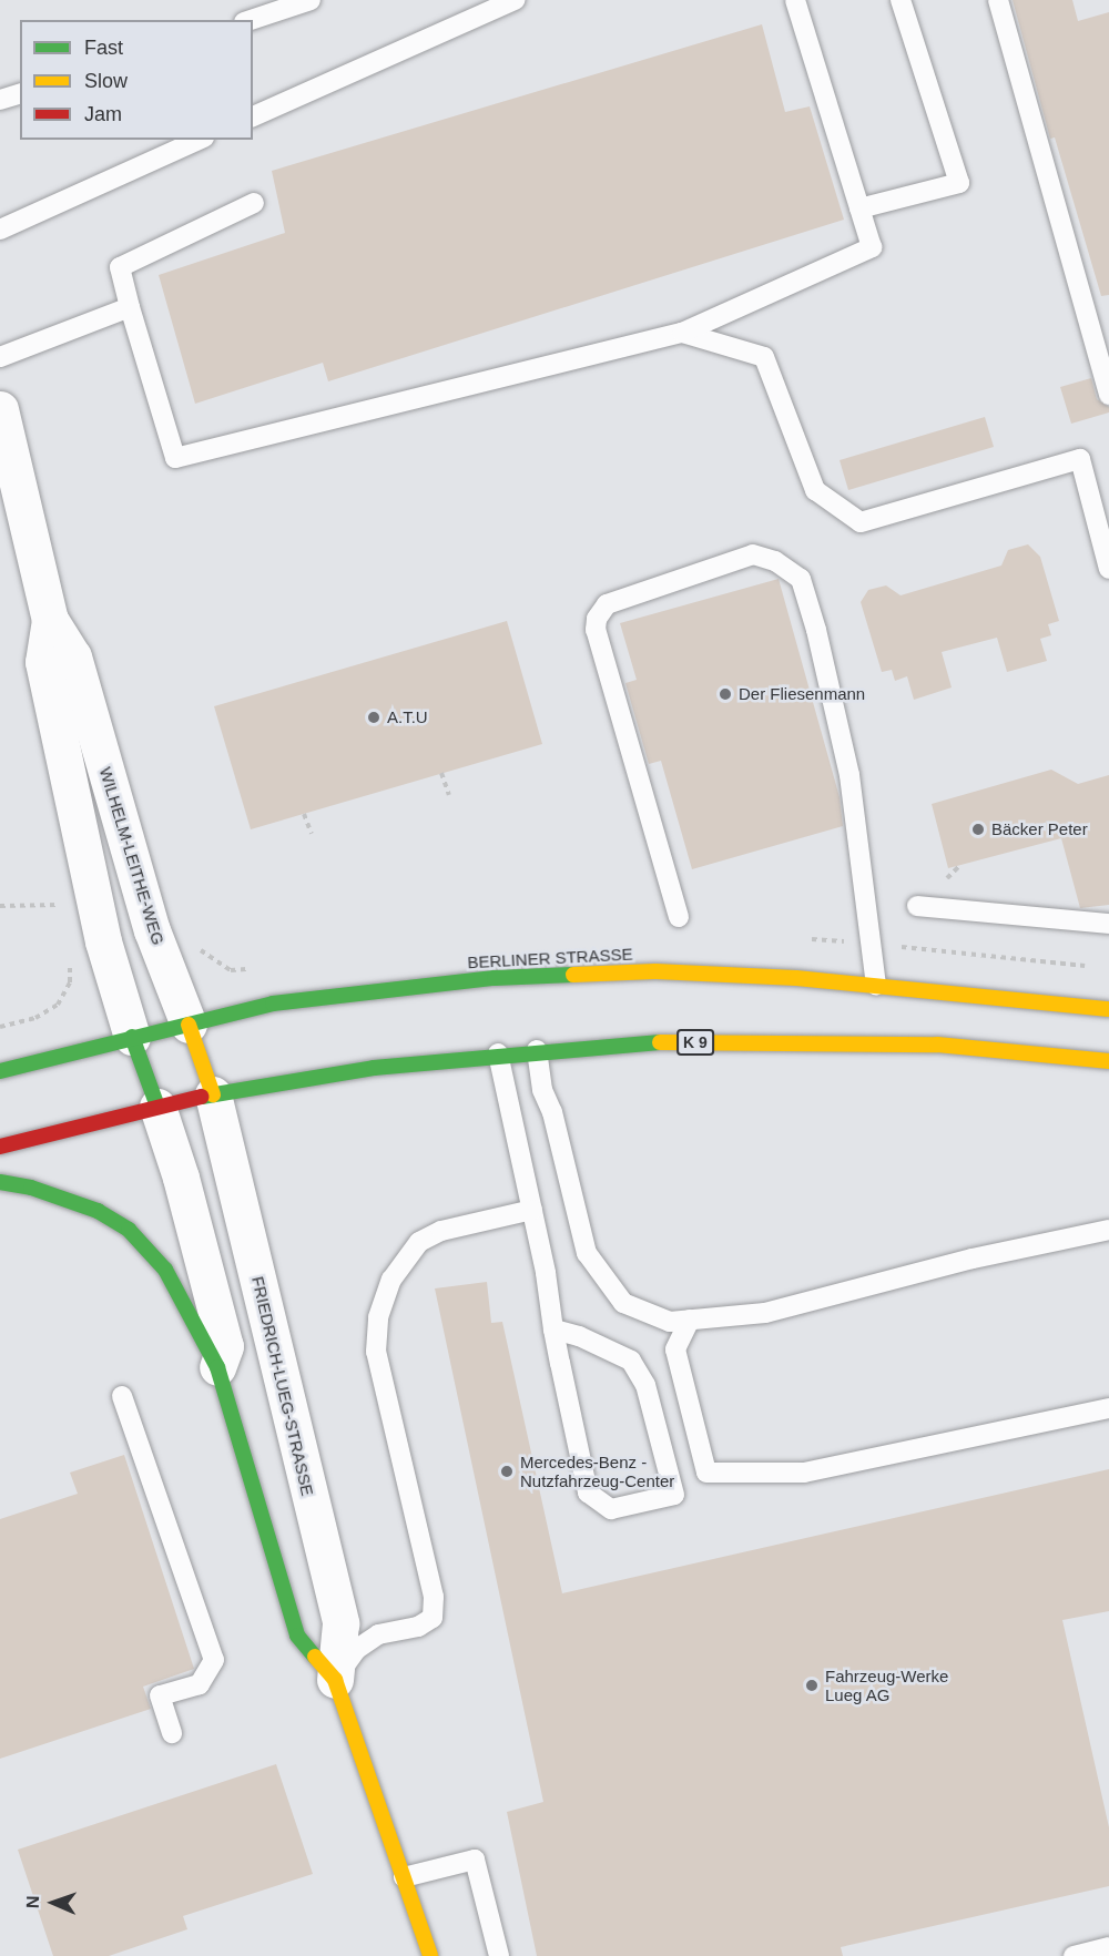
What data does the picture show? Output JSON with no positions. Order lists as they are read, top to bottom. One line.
{"streets":{"main road":["WILHELM-LEITHE-WEG","BERLINER STRASSE","K 9","FRIEDRICH-LUEG-STRASSE"]},"crossings":[["WILHELM-LEITHE-WEG","BERLINER STRASSE"],["WILHELM-LEITHE-WEG","K 9"],["WILHELM-LEITHE-WEG","FRIEDRICH-LUEG-STRASSE"],["K 9","FRIEDRICH-LUEG-STRASSE"]],"places":["Der Fliesenmann","A.T.U","Bäcker Peter","Mercedes-Benz - Nutzfahrzeug-Center","Fahrzeug-Werke Lueg AG"],"legend":["Fast","Slow","Jam"],"north":"left"}
